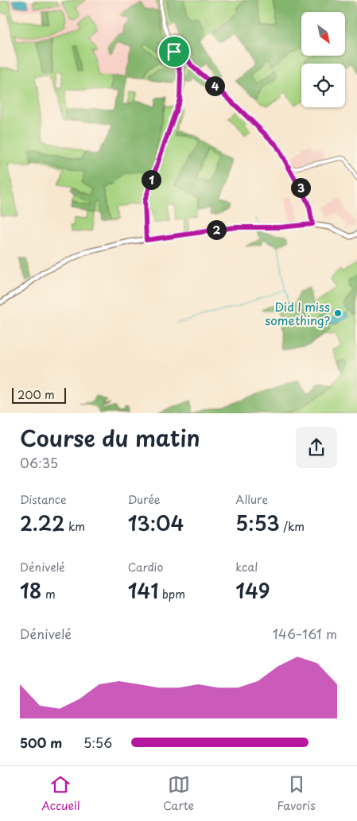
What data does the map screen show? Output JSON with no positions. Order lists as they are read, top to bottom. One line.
{"places":["Did I miss something?"],"scale_bar":"200 m","north":"bottom right","page":{"pins":["4","1","3","2"],"scale":"200 m","heading":["Course du matin","06:35"],"stats":[["Distance","2.22 km"],["Durée","13:04"],["Allure","5:53 /km"],["Dénivelé","18 m"],["Cardio","141 bpm"],["kcal","149"]],"chart":["Dénivelé","146–161 m"],"list":[{"name":"500 m","note":"5:56"}],"tabs":["Accueil","Carte","Favoris"]}}
